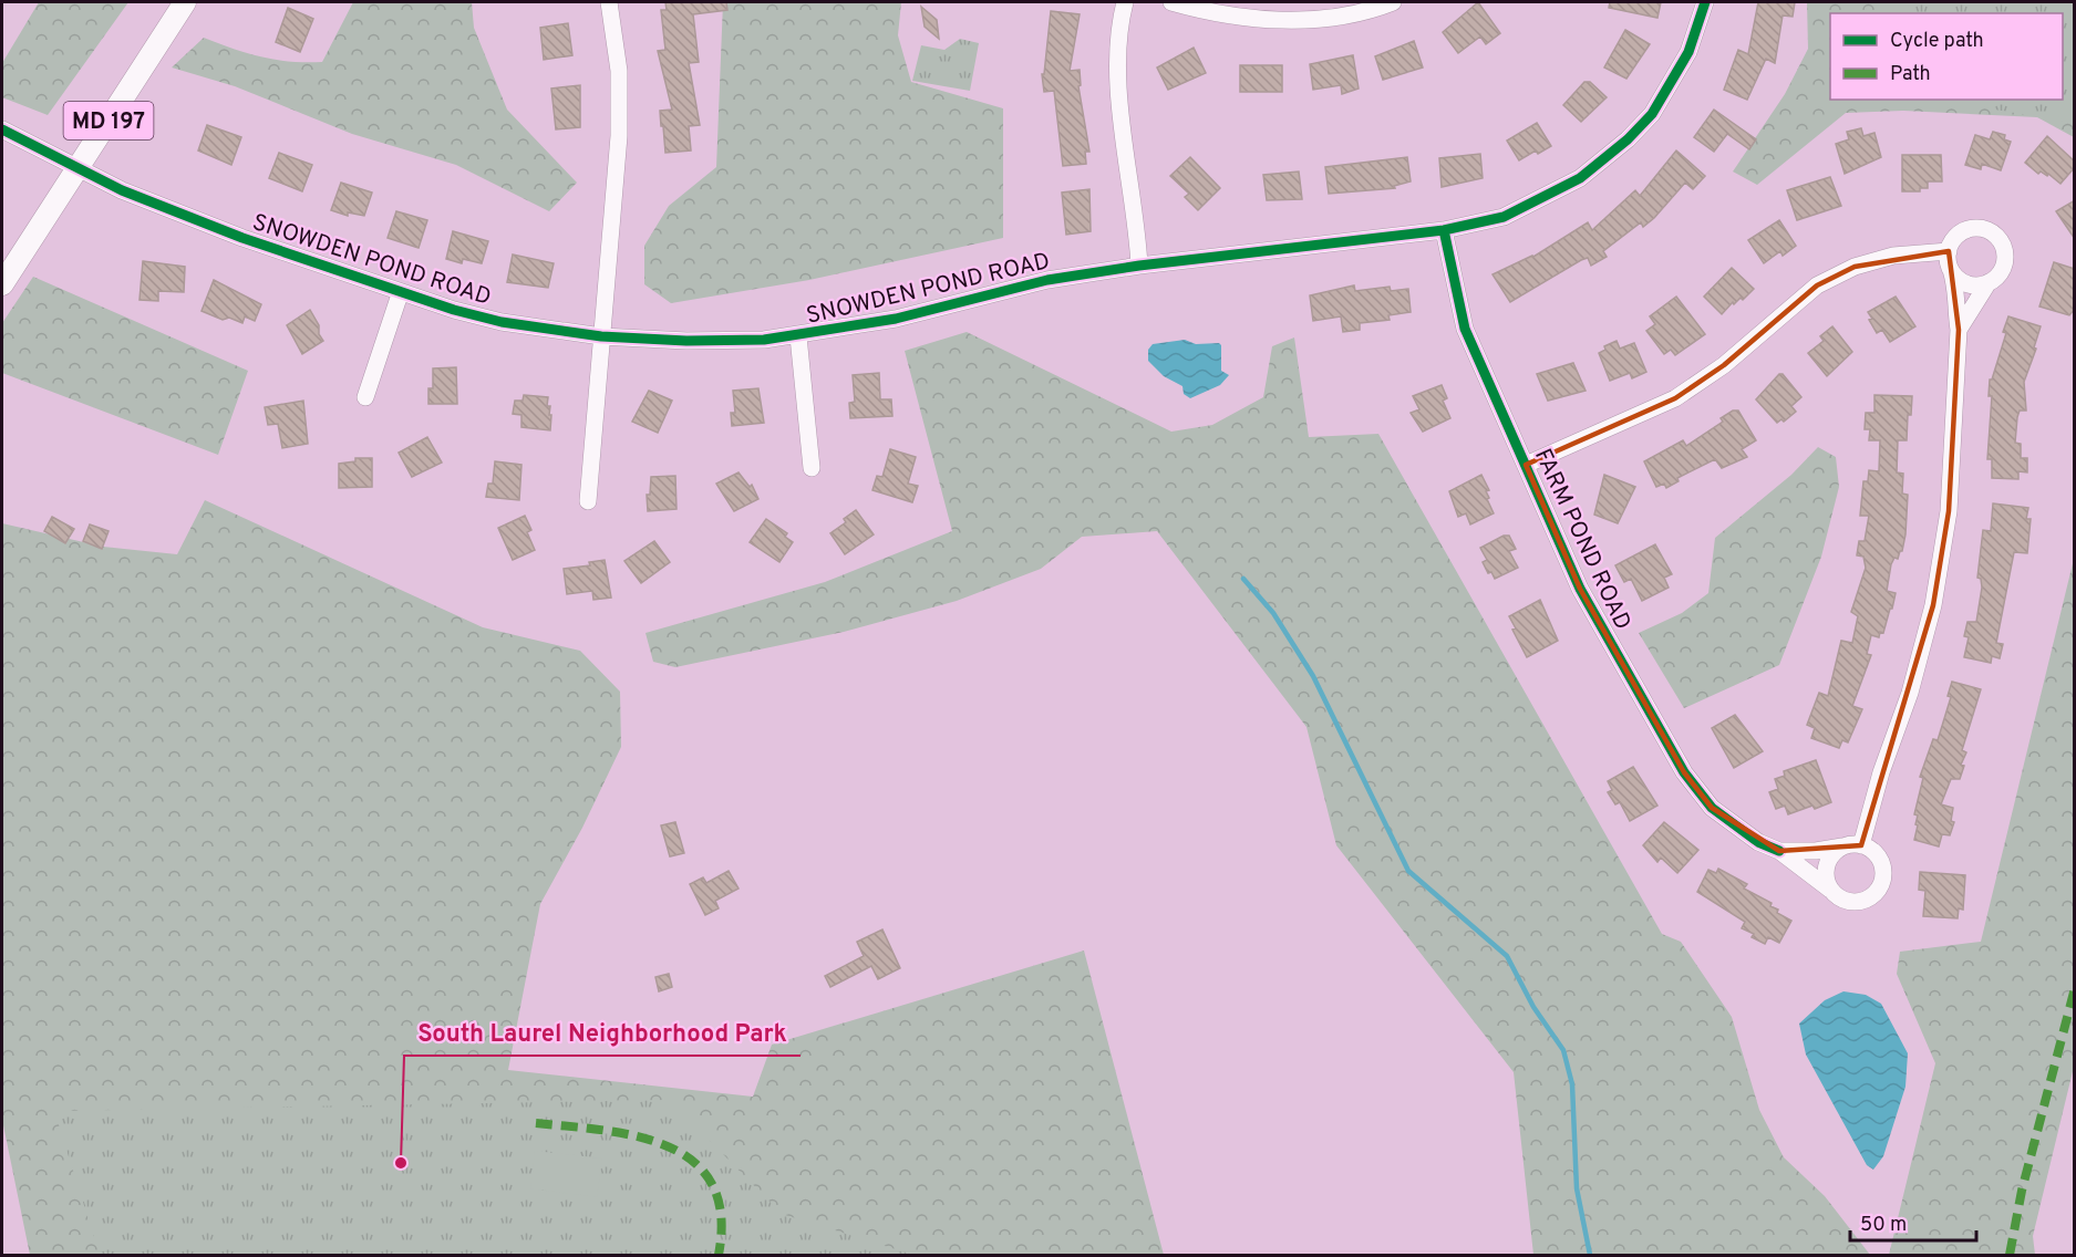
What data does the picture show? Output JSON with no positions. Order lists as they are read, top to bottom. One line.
{"streets":{"main road":["MD 197"],"street":["SNOWDEN POND ROAD","FARM POND ROAD"]},"crossings":[["MD 197","SNOWDEN POND ROAD"],["SNOWDEN POND ROAD","FARM POND ROAD"]],"places":["South Laurel Neighborhood Park"],"legend":["Cycle path","Path"],"scale_bar":"50 m"}
